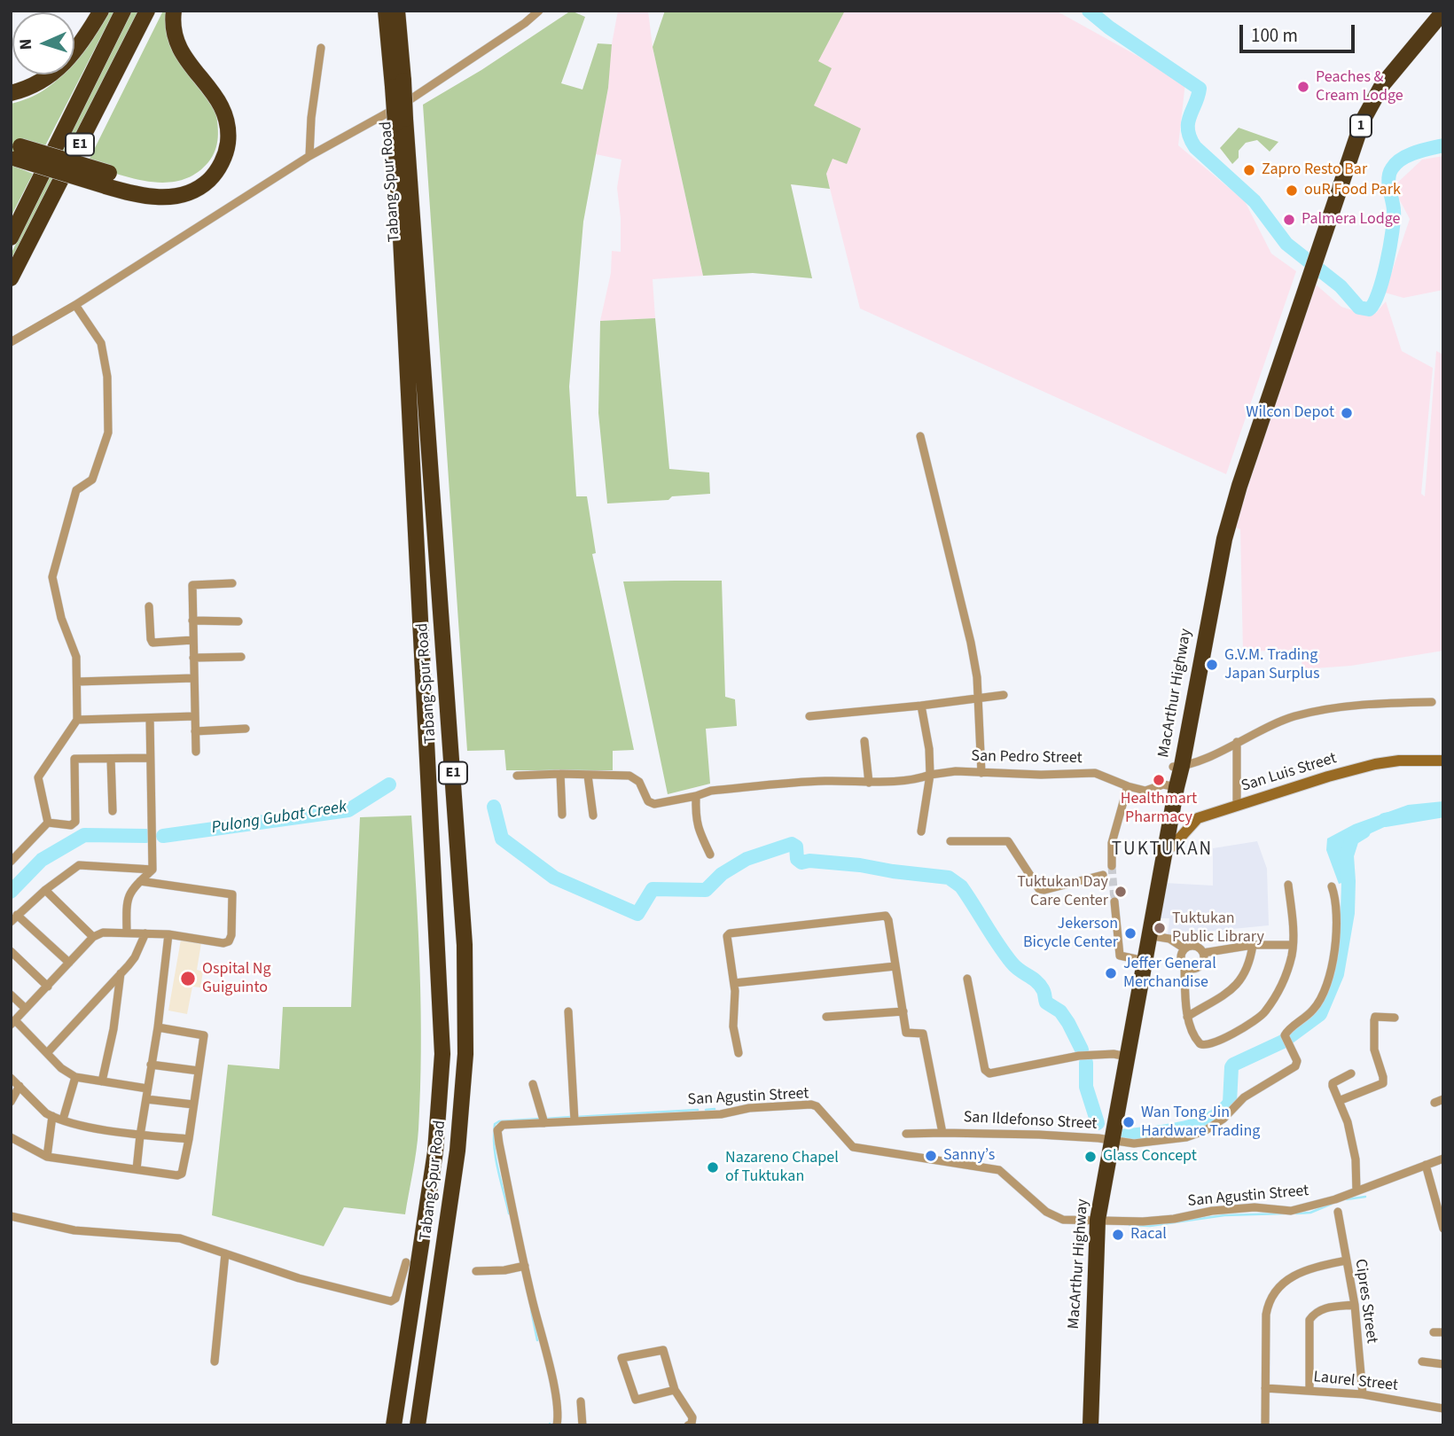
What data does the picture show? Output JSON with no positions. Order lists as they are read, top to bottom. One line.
{"streets":{"highway":["1","E1","Tabang Spur Road","MacArthur Highway"],"street":["San Pedro Street","San Luis Street","San Agustin Street","San Ildefonso Street","Cipres Street","Laurel Street"]},"crossings":[["MacArthur Highway","San Pedro Street"],["MacArthur Highway","San Luis Street"],["MacArthur Highway","San Agustin Street"],["MacArthur Highway","San Ildefonso Street"],["Cipres Street","Laurel Street"]],"districts":["TUKTUKAN"],"water":["Pulong Gubat Creek"],"places":["Peaches & Cream Lodge","Zapro Resto Bar","ouR Food Park","Palmera Lodge","Wilcon Depot","G.V.M. Trading Japan Surplus","Healthmart Pharmacy","Tuktukan Day Care Center","Tuktukan Public Library","Jekerson Bicycle Center","Jeffer General Merchandise","Ospital Ng Guiguinto","Wan Tong Jin Hardware Trading","Sanny’s","Glass Concept","Nazareno Chapel of Tuktukan","Racal"],"scale_bar":"100 m","north":"left"}
